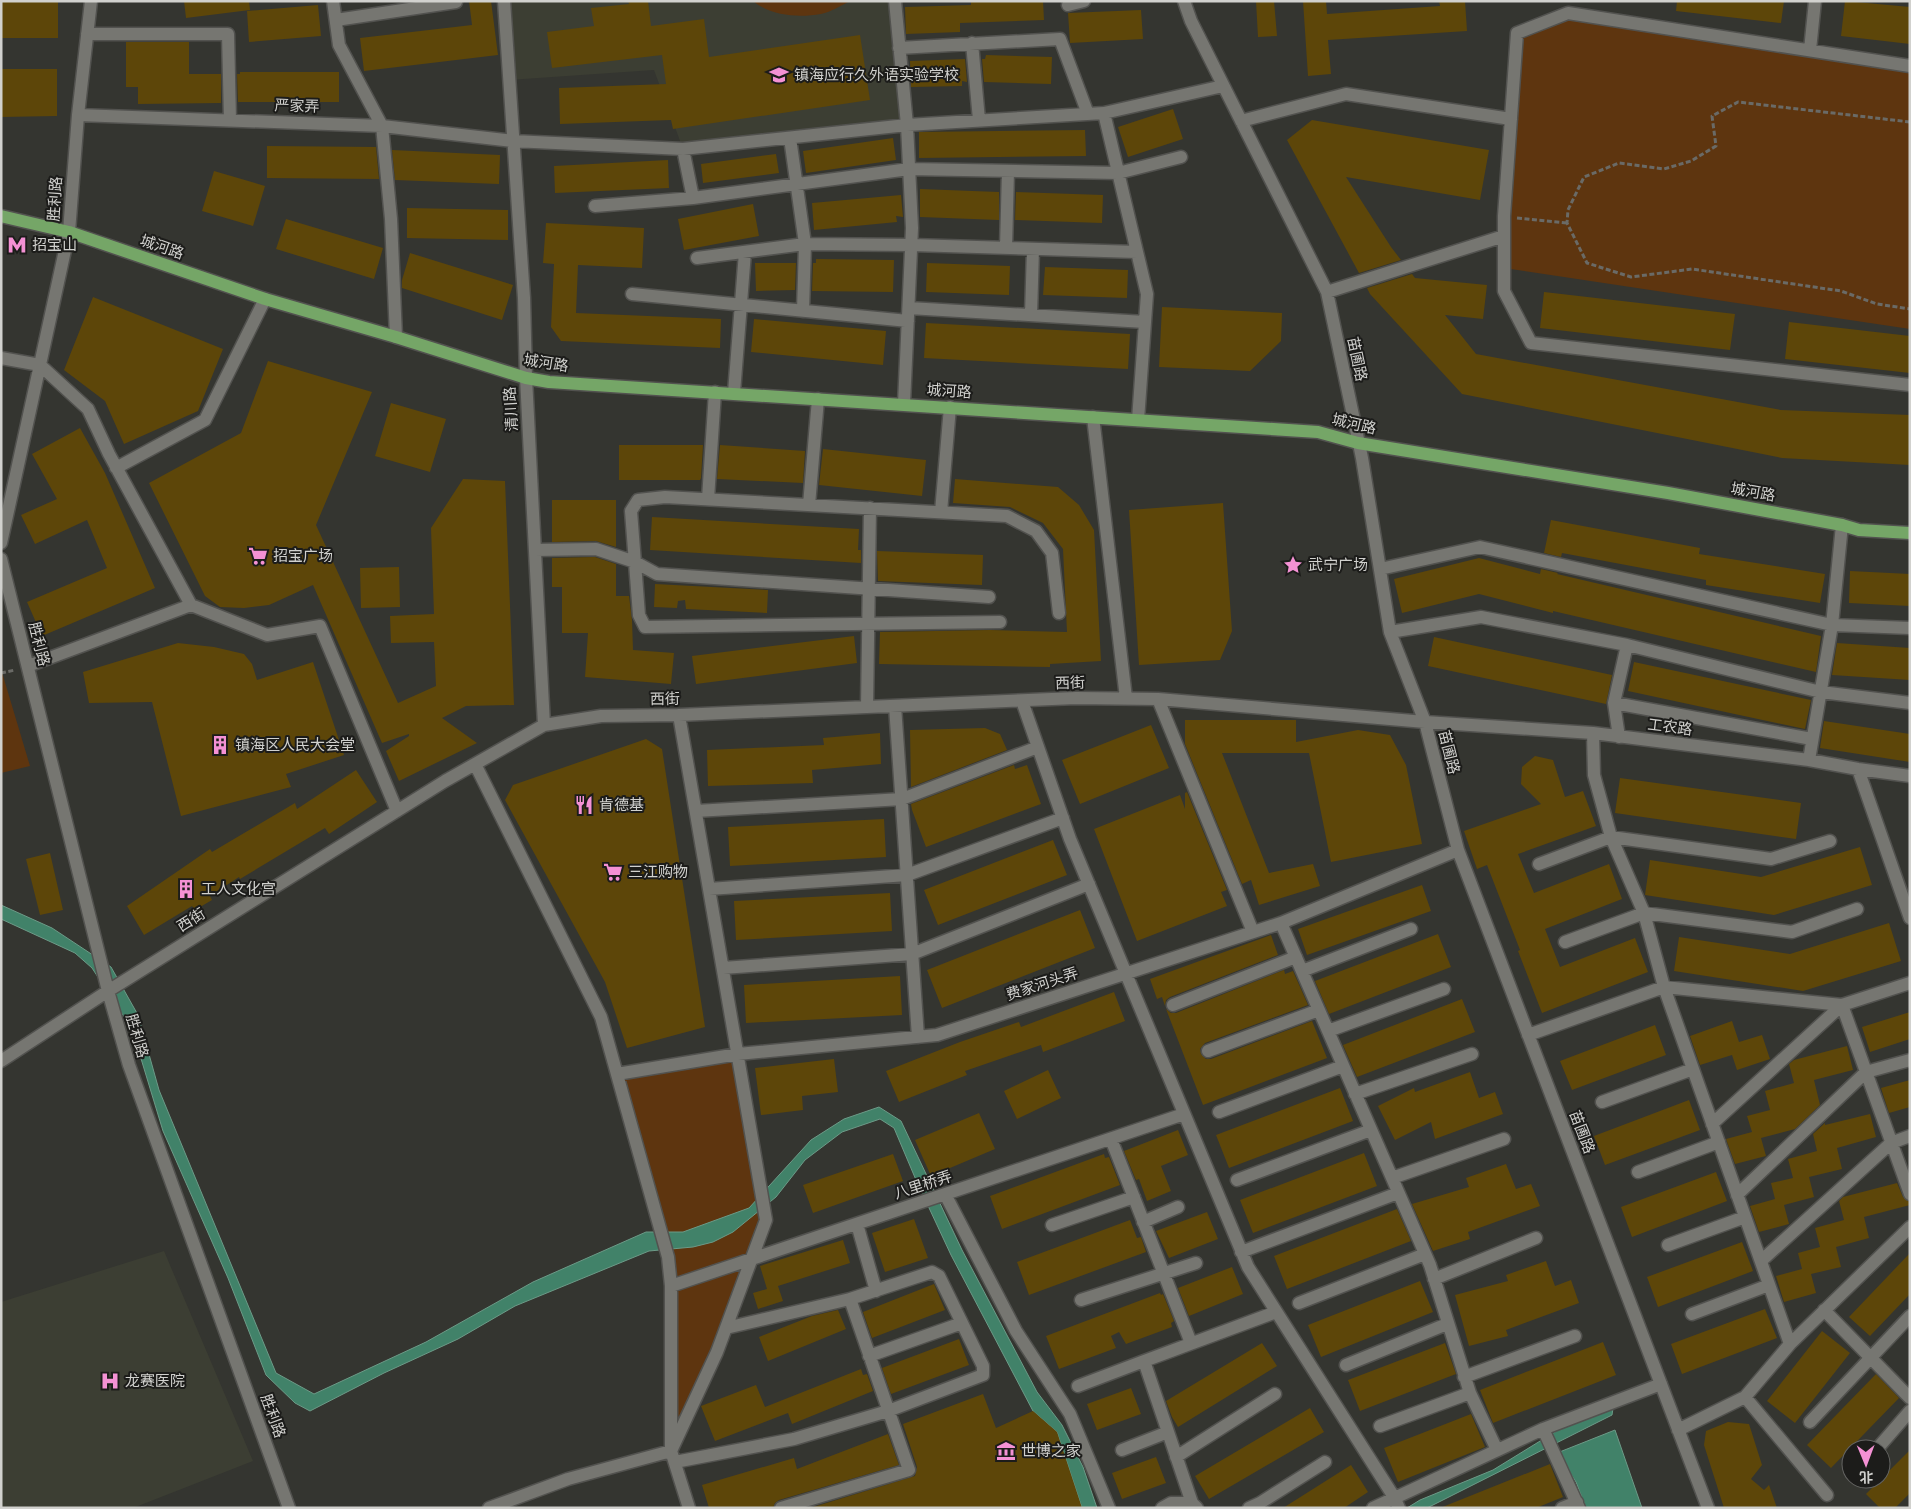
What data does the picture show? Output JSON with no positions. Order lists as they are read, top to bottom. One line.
{"streets":{"main road":["城河路"],"street":["严家弄","胜利路","苗圃路","清川路","西街","工农路","费家河头弄","八里桥弄"]},"crossings":[["严家弄","胜利路"],["严家弄","苗圃路"],["严家弄","清川路"],["胜利路","城河路"],["胜利路","西街"],["城河路","苗圃路"],["城河路","清川路"],["苗圃路","西街"],["苗圃路","工农路"],["苗圃路","费家河头弄"],["清川路","西街"],["西街","工农路"]],"places":{"school or university":["镇海应行久外语实验学校"],"metro station":["招宝山"],"supermarket":["招宝广场","三江购物"],"place":["武宁广场"],"building":["镇海区人民大会堂","工人文化宫"],"restaurant":["肯德基"],"hospital":["龙赛医院"],"museum":["世博之家"]},"north":"bottom"}
